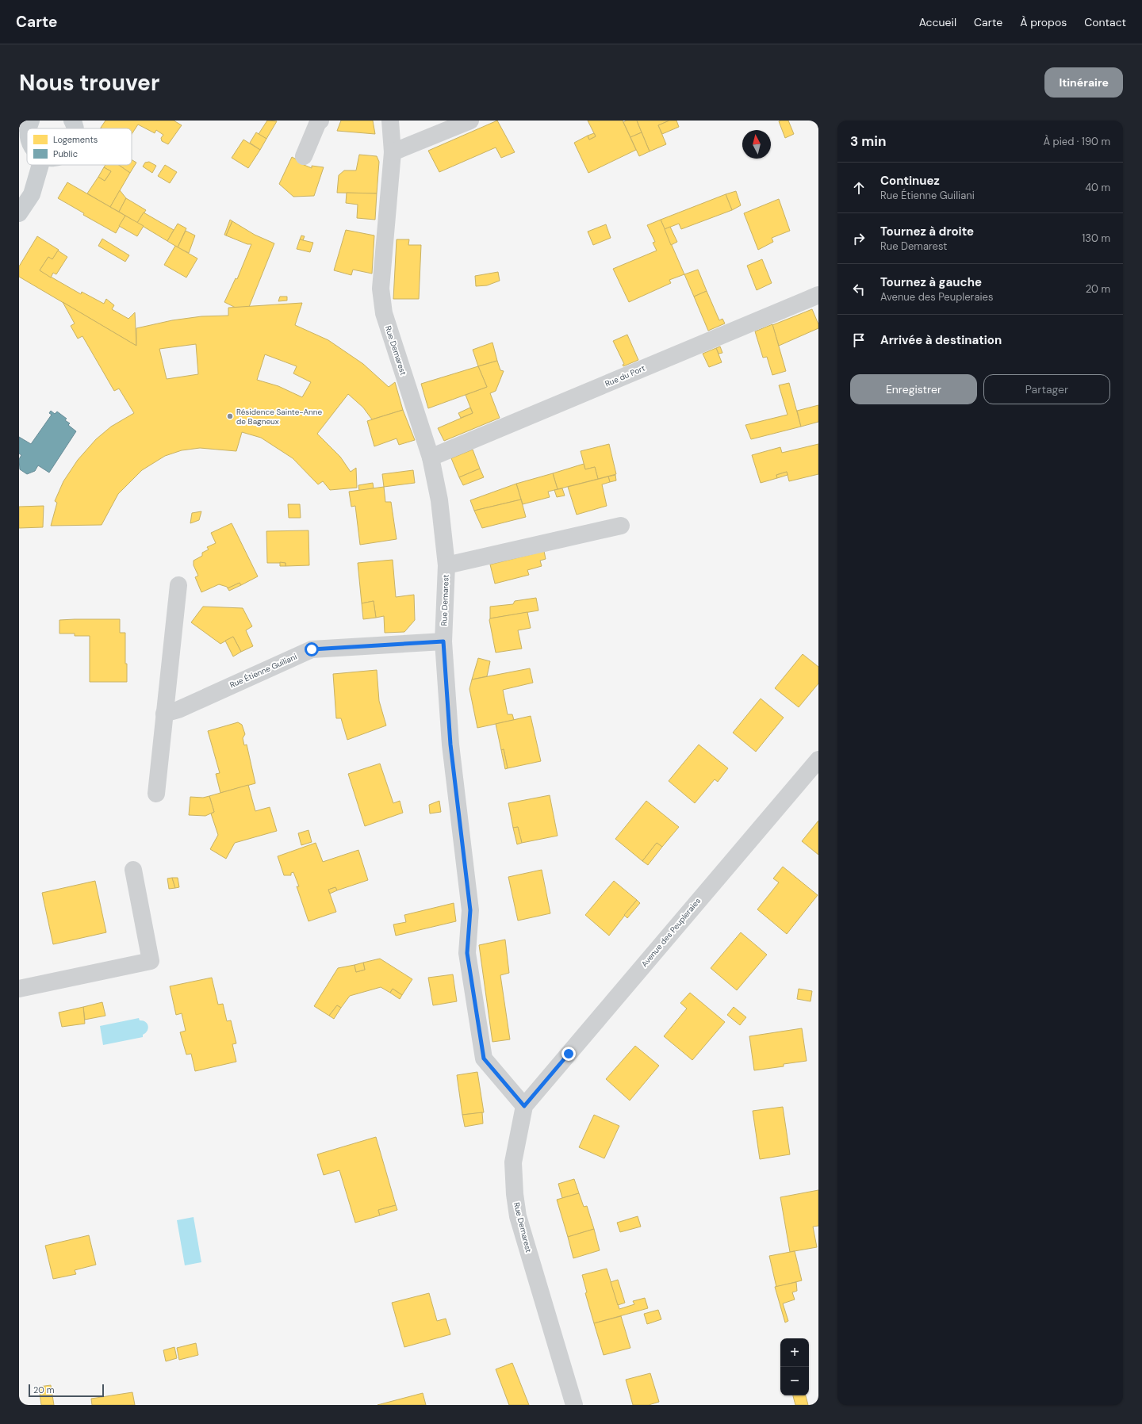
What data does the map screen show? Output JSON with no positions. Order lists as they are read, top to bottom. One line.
{"streets":{"street":["Rue Demarest","Rue du Port","Rue Étienne Guiliani","Avenue des Peupleraies"]},"crossings":[["Rue Demarest","Rue du Port"],["Rue Demarest","Rue Étienne Guiliani"],["Rue Demarest","Avenue des Peupleraies"]],"places":["Résidence Sainte-Anne de Bagneux"],"legend":["Logements","Public"],"scale_bar":"20 m","north":"top","page":{"header":"Carte","nav":["Accueil","Carte","À propos","Contact"],"buttons":["Itinéraire",["Enregistrer","Partager"]],"title":"Nous trouver","heading":["3 min","À pied · 190 m"],"list":[["Continuez","Rue Étienne Guiliani","40 m"],["Tournez à droite","Rue Demarest","130 m"],["Tournez à gauche","Avenue des Peupleraies","20 m"],"Arrivée à destination"],"map_buttons":["+","−"],"scale":"20 m"}}
